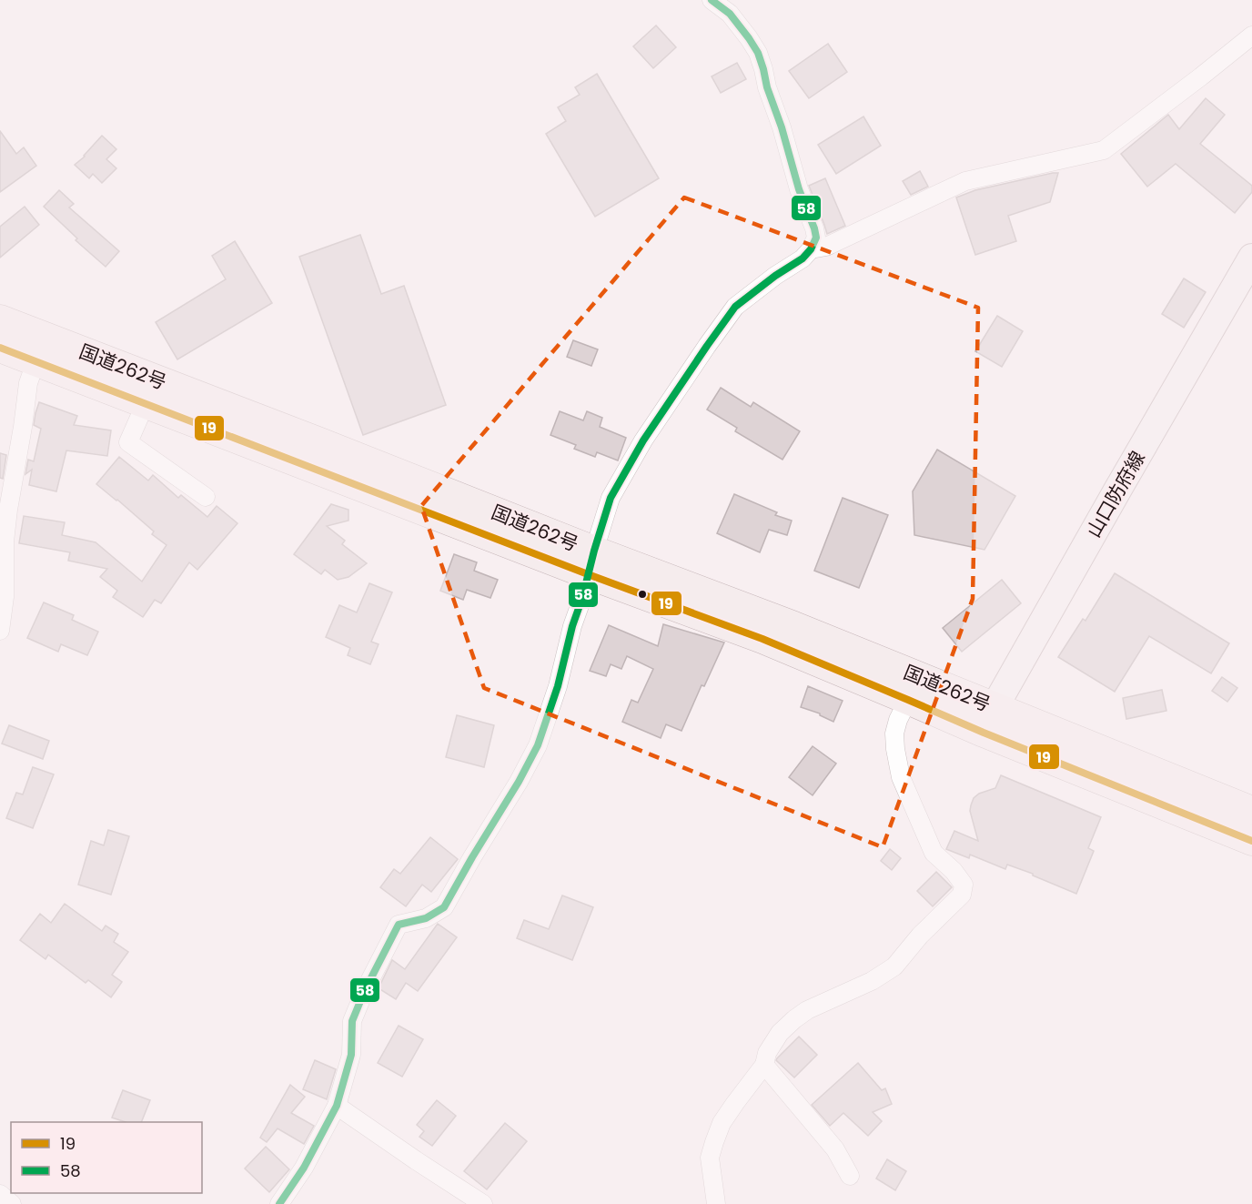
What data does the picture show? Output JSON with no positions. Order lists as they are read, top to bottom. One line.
{"streets":{"highway":["国道262号"],"main road":["山口防府線"]},"crossings":[["国道262号","山口防府線"]],"lines":["transit line 58","transit line 19"],"legend":["19","58"]}
